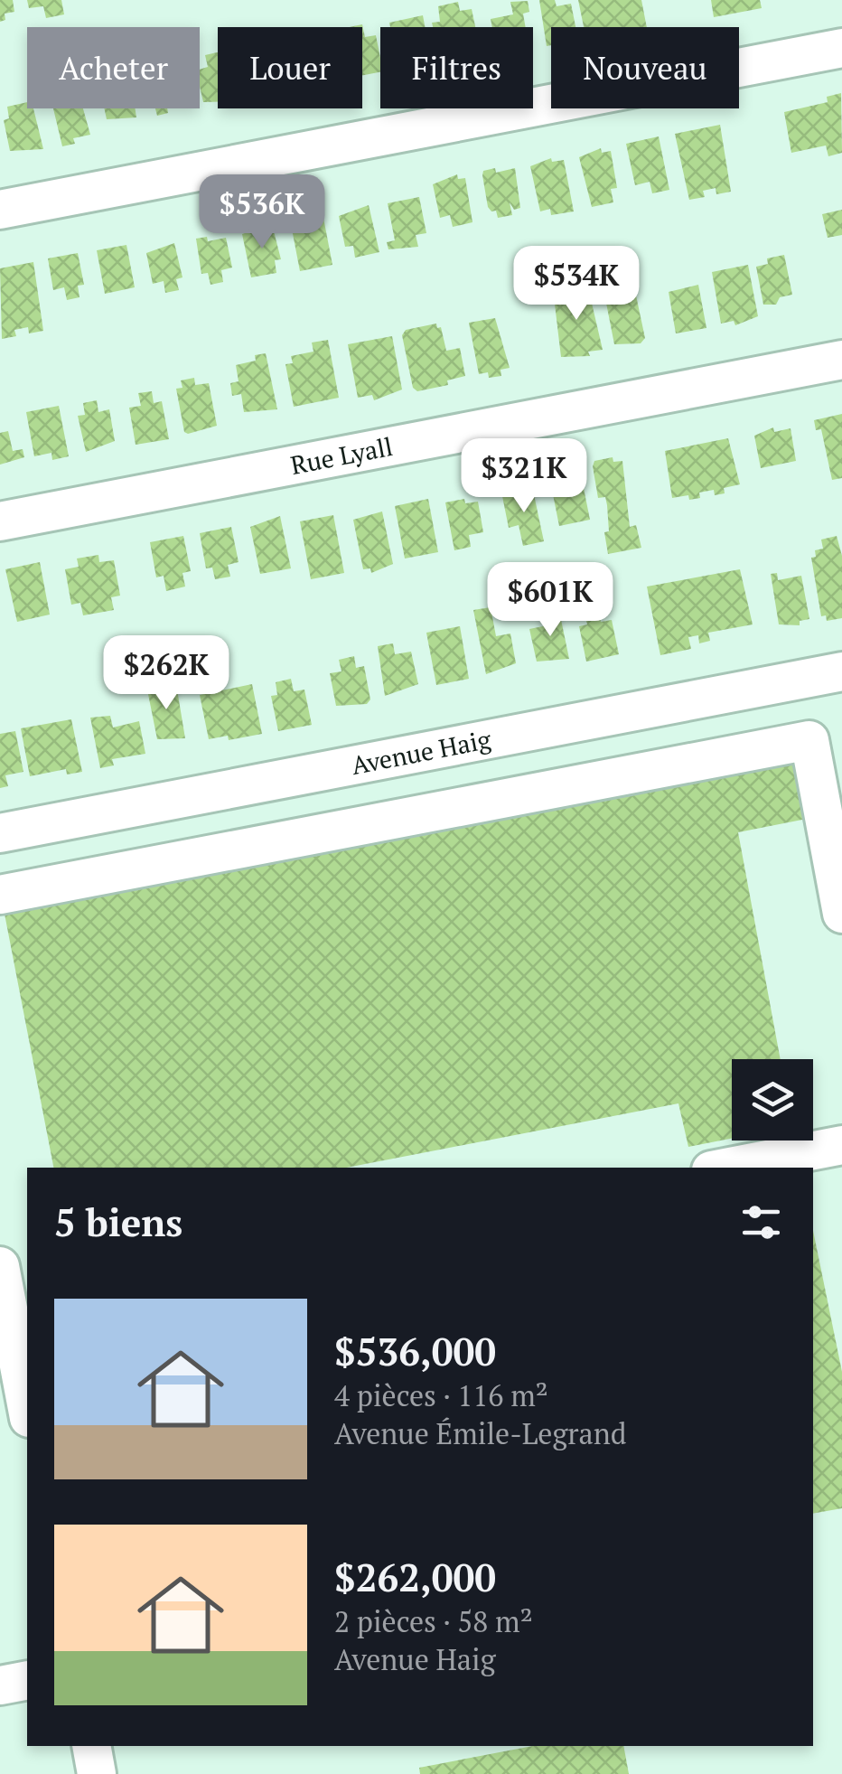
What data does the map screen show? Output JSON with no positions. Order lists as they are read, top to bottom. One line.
{"streets":{"street":["Rue Lyall","Avenue Haig"]},"page":{"chip":["Acheter","Louer","Filtres","Nouveau"],"price":["$536K","$534K","$321K","$601K","$262K"],"heading":"5 biens","list":[{"name":"$536,000","note":"4 pièces · 116 m² · Avenue Émile-Legrand"},{"name":"$262,000","note":"2 pièces · 58 m² · Avenue Haig"}]}}
